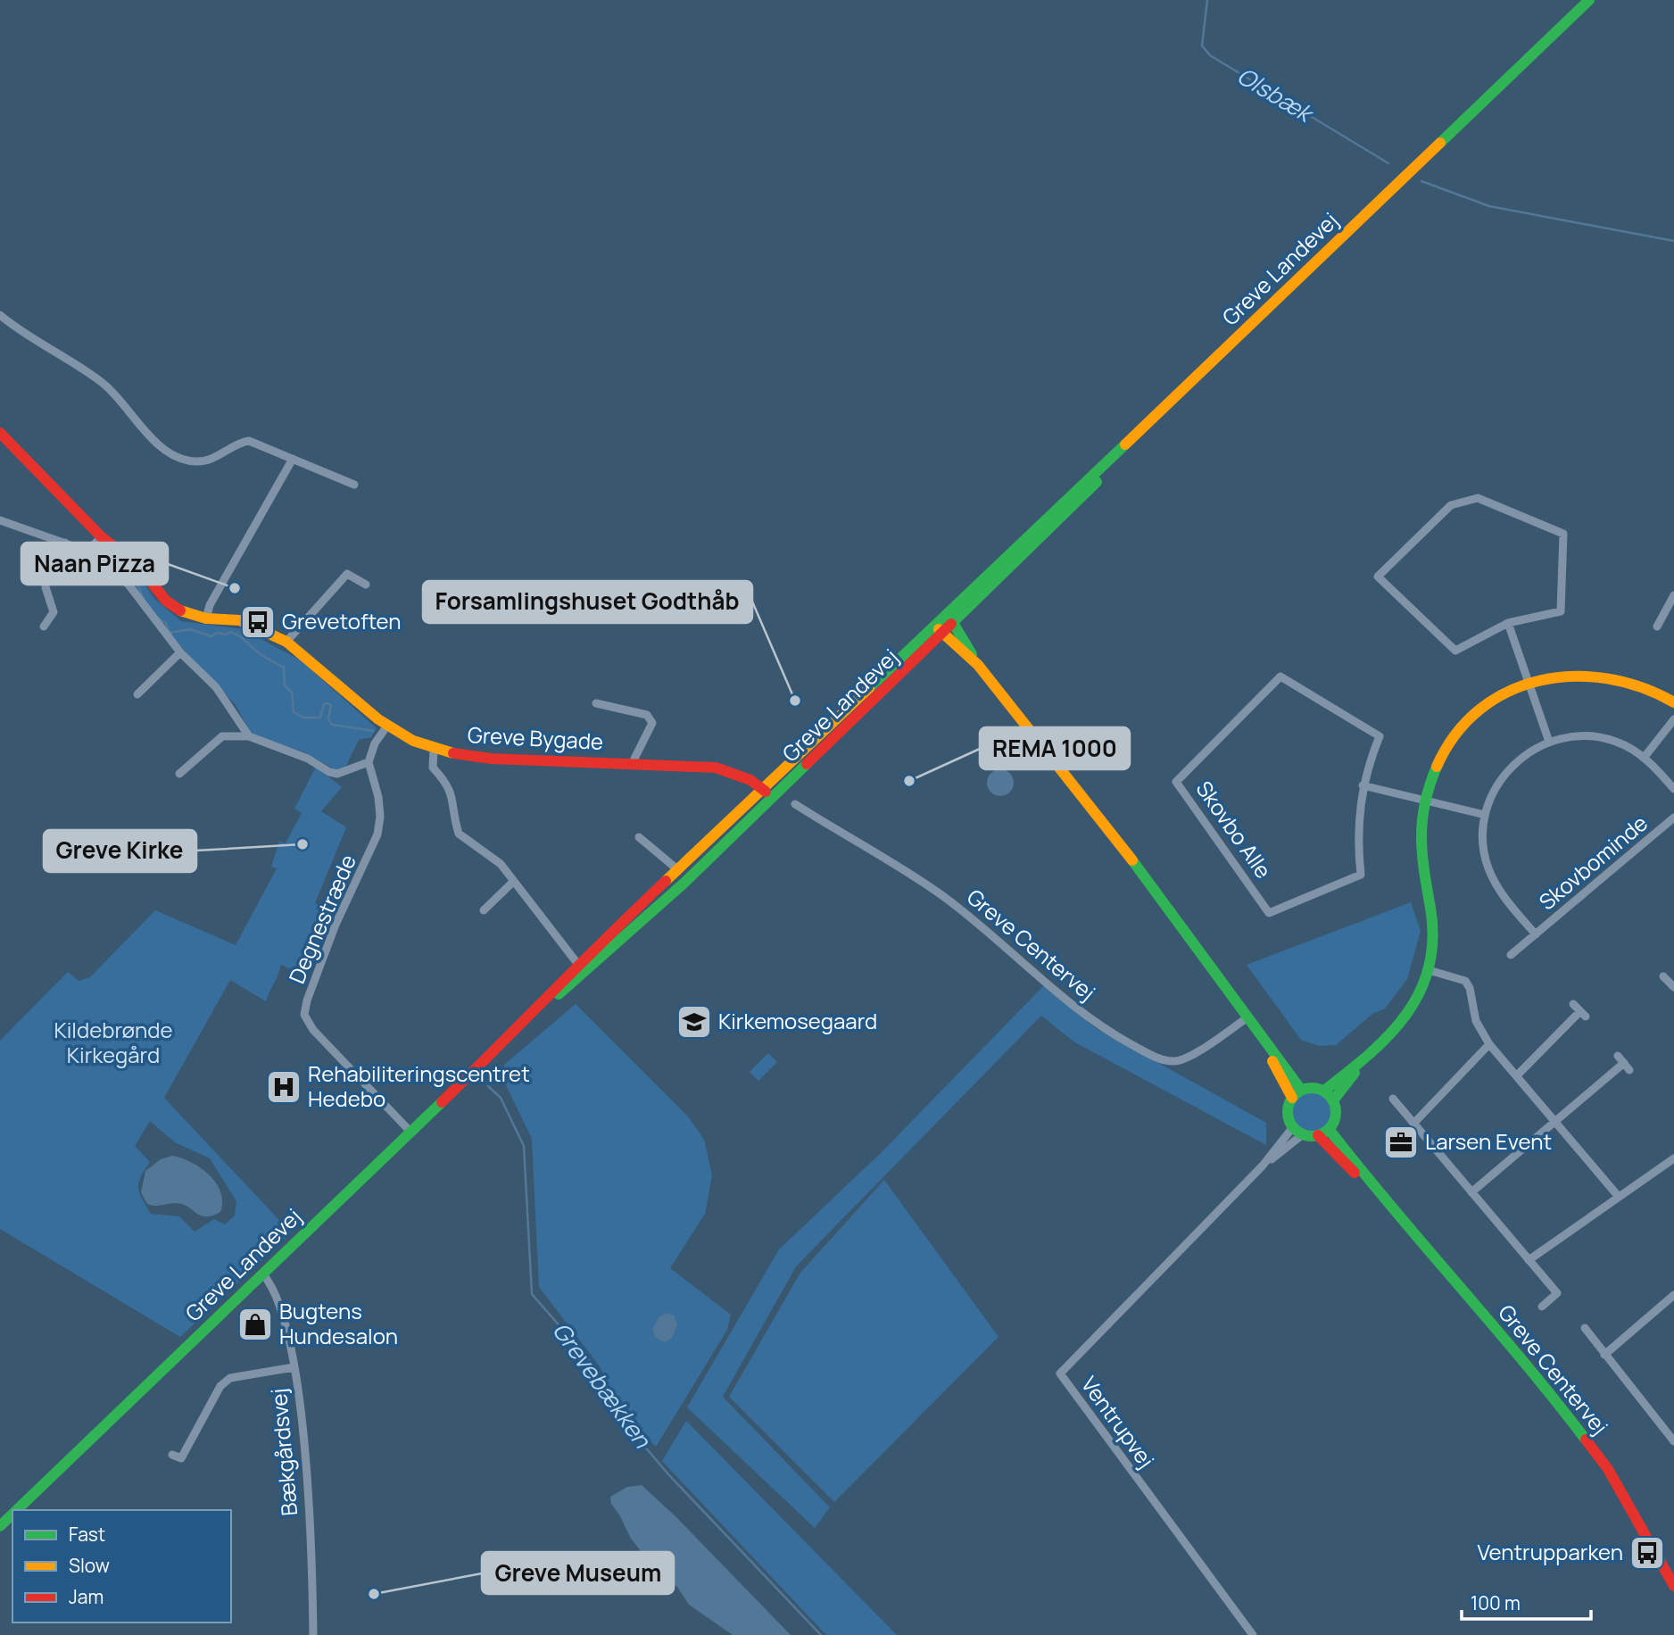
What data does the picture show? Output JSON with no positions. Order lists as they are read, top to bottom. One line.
{"streets":{"street":["Greve Landevej","Greve Bygade","Skovbo Alle","Skovbominde","Degnestræde","Greve Centervej","Ventrupvej","Bækgårdsvej"]},"crossings":[["Greve Landevej","Greve Bygade"],["Greve Landevej","Degnestræde"],["Greve Landevej","Bækgårdsvej"],["Greve Centervej","Ventrupvej"]],"water":["Olsbæk","Grevebækken"],"parks":["Kildebrønde Kirkegård"],"places":{"other":["Naan Pizza","Forsamlingshuset Godthåb","REMA 1000","Greve Kirke","Greve Museum"],"bus stop":["Grevetoften","Ventrupparken"],"school or university":["Kirkemosegaard"],"hospital":["Rehabiliteringscentret Hedebo"],"office":["Larsen Event"],"shop":["Bugtens Hundesalon"]},"legend":["Fast","Slow","Jam"],"scale_bar":"100 m"}
